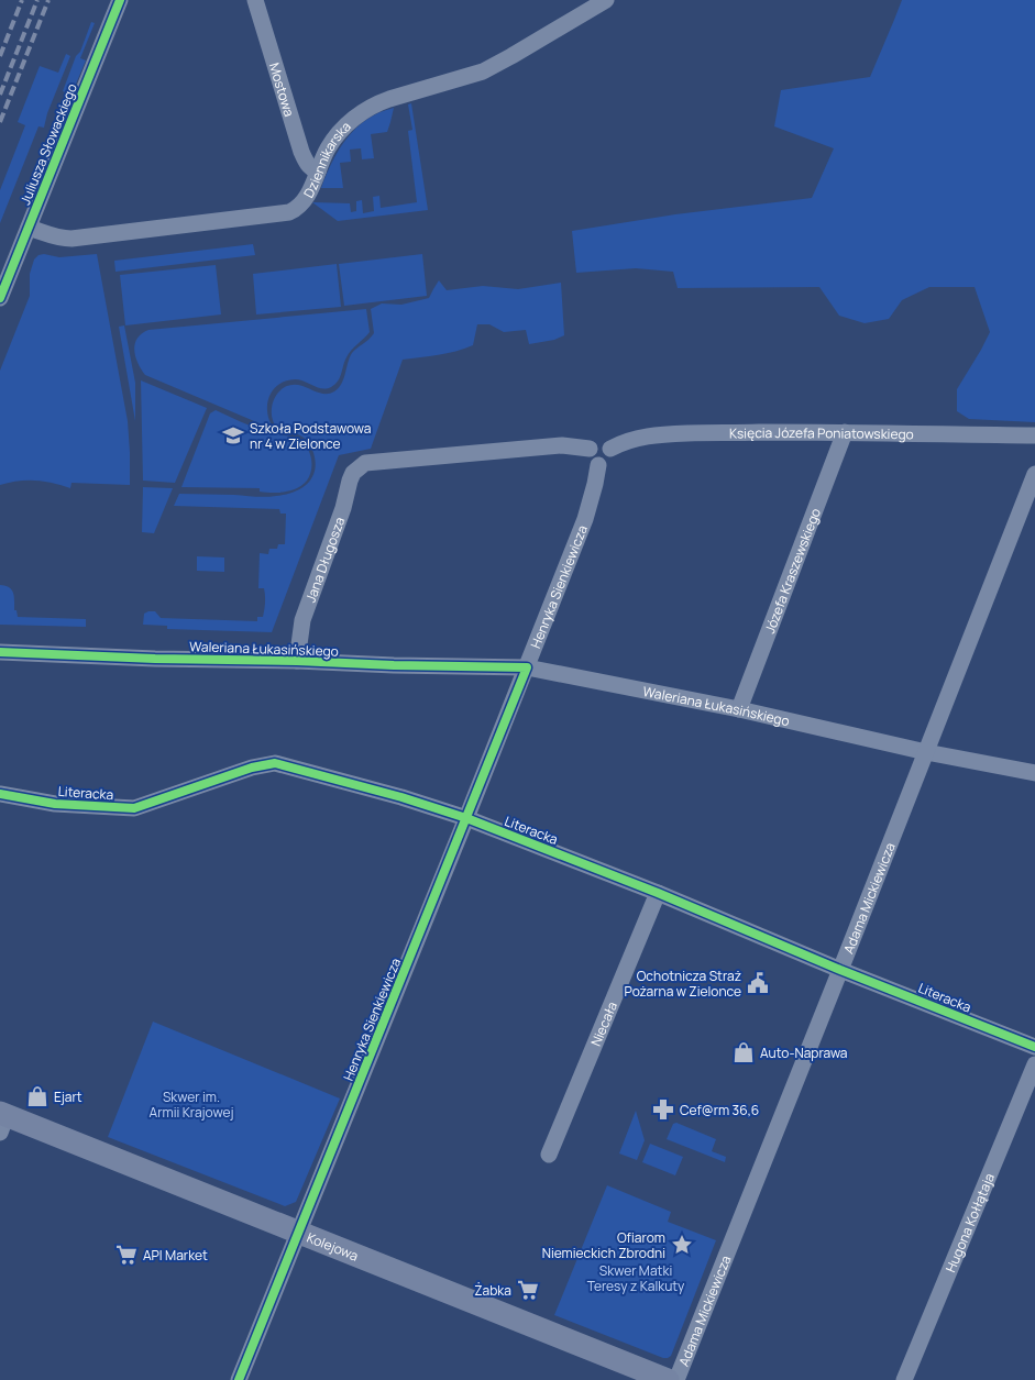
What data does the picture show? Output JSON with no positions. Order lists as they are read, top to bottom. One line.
{"streets":{"street":["Mostowa","Juliusza Słowackiego","Dziennikarska","Księcia Józefa Poniatowskiego","Jana Długosza","Józefa Kraszewskiego","Henryka Sienkiewicza","Waleriana Łukasińskiego","Literacka","Adama Mickiewicza","Niecała","Hugona Kołłątaja","Kolejowa"]},"crossings":[["Mostowa","Dziennikarska"],["Juliusza Słowackiego","Dziennikarska"],["Księcia Józefa Poniatowskiego","Jana Długosza"],["Księcia Józefa Poniatowskiego","Józefa Kraszewskiego"],["Księcia Józefa Poniatowskiego","Henryka Sienkiewicza"],["Jana Długosza","Henryka Sienkiewicza"],["Jana Długosza","Waleriana Łukasińskiego"],["Józefa Kraszewskiego","Waleriana Łukasińskiego"],["Henryka Sienkiewicza","Waleriana Łukasińskiego"],["Henryka Sienkiewicza","Literacka"],["Henryka Sienkiewicza","Kolejowa"],["Waleriana Łukasińskiego","Adama Mickiewicza"],["Literacka","Adama Mickiewicza"],["Literacka","Niecała"]],"parks":["Skwer im. Armii Krajowej","Skwer Matki Teresy z Kalkuty"],"places":{"school or university":["Szkoła Podstawowa nr 4 w Zielonce"],"public building":["Ochotnicza Straż Pożarna w Zielonce"],"shop":["Auto-Naprawa","Ejart"],"pharmacy":["Cef@rm 36,6"],"place":["Ofiarom Niemieckich Zbrodni"],"supermarket":["API Market","Żabka"]}}
